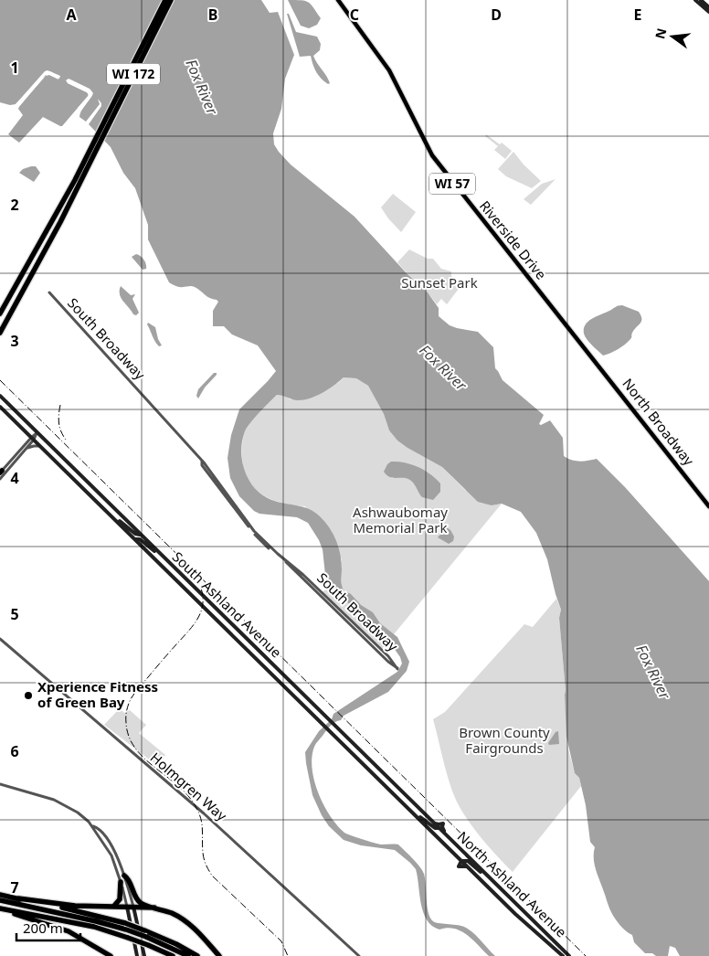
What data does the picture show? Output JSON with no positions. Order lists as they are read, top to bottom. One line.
{"streets":{"highway":["WI 172"],"main road":["WI 57","Riverside Drive","North Broadway","South Ashland Avenue","North Ashland Avenue"],"street":["South Broadway","Holmgren Way"]},"crossings":[["Riverside Drive","North Broadway"],["South Ashland Avenue","North Ashland Avenue"]],"water":["Fox River"],"parks":["Sunset Park","Ashwaubomay Memorial Park","Brown County Fairgrounds"],"places":["Xperience Fitness of Green Bay"],"scale_bar":"200 m","north":"left","grid":{"columns":["A","B","C","D","E"],"rows":["1","2","3","4","5","6","7"]}}
